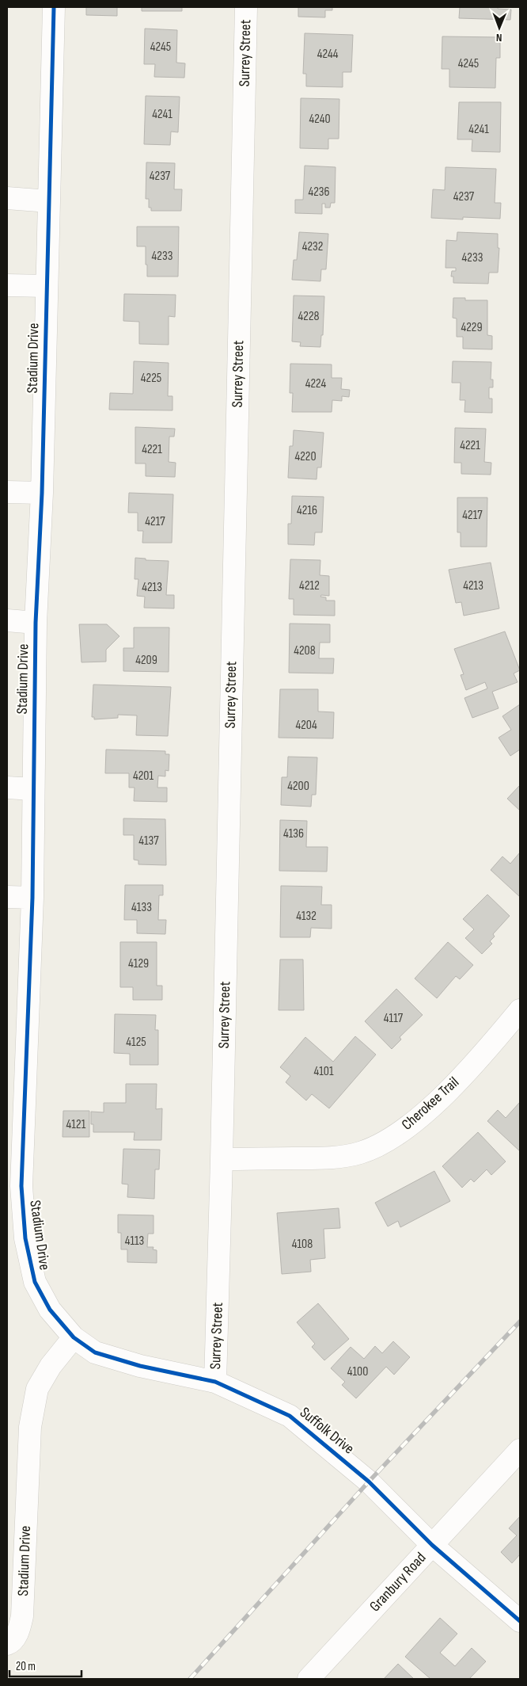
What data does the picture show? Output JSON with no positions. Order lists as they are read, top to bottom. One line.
{"streets":{"street":["Surrey Street","Stadium Drive","Cherokee Trail","Suffolk Drive","Granbury Road"]},"crossings":[["Surrey Street","Cherokee Trail"],["Surrey Street","Suffolk Drive"],["Stadium Drive","Suffolk Drive"],["Suffolk Drive","Granbury Road"]],"house_numbers":["4245","4244","4245","4241","4240","4241","4237","4236","4237","4232","4233","4233","4228","4229","4225","4224","4221","4221","4220","4216","4217","4217","4212","4213","4213","4208","4209","4204","4201","4200","4136","4137","4133","4132","4129","4117","4125","4101","4121","4113","4108","4100"],"scale_bar":"20 m","north":"bottom"}
